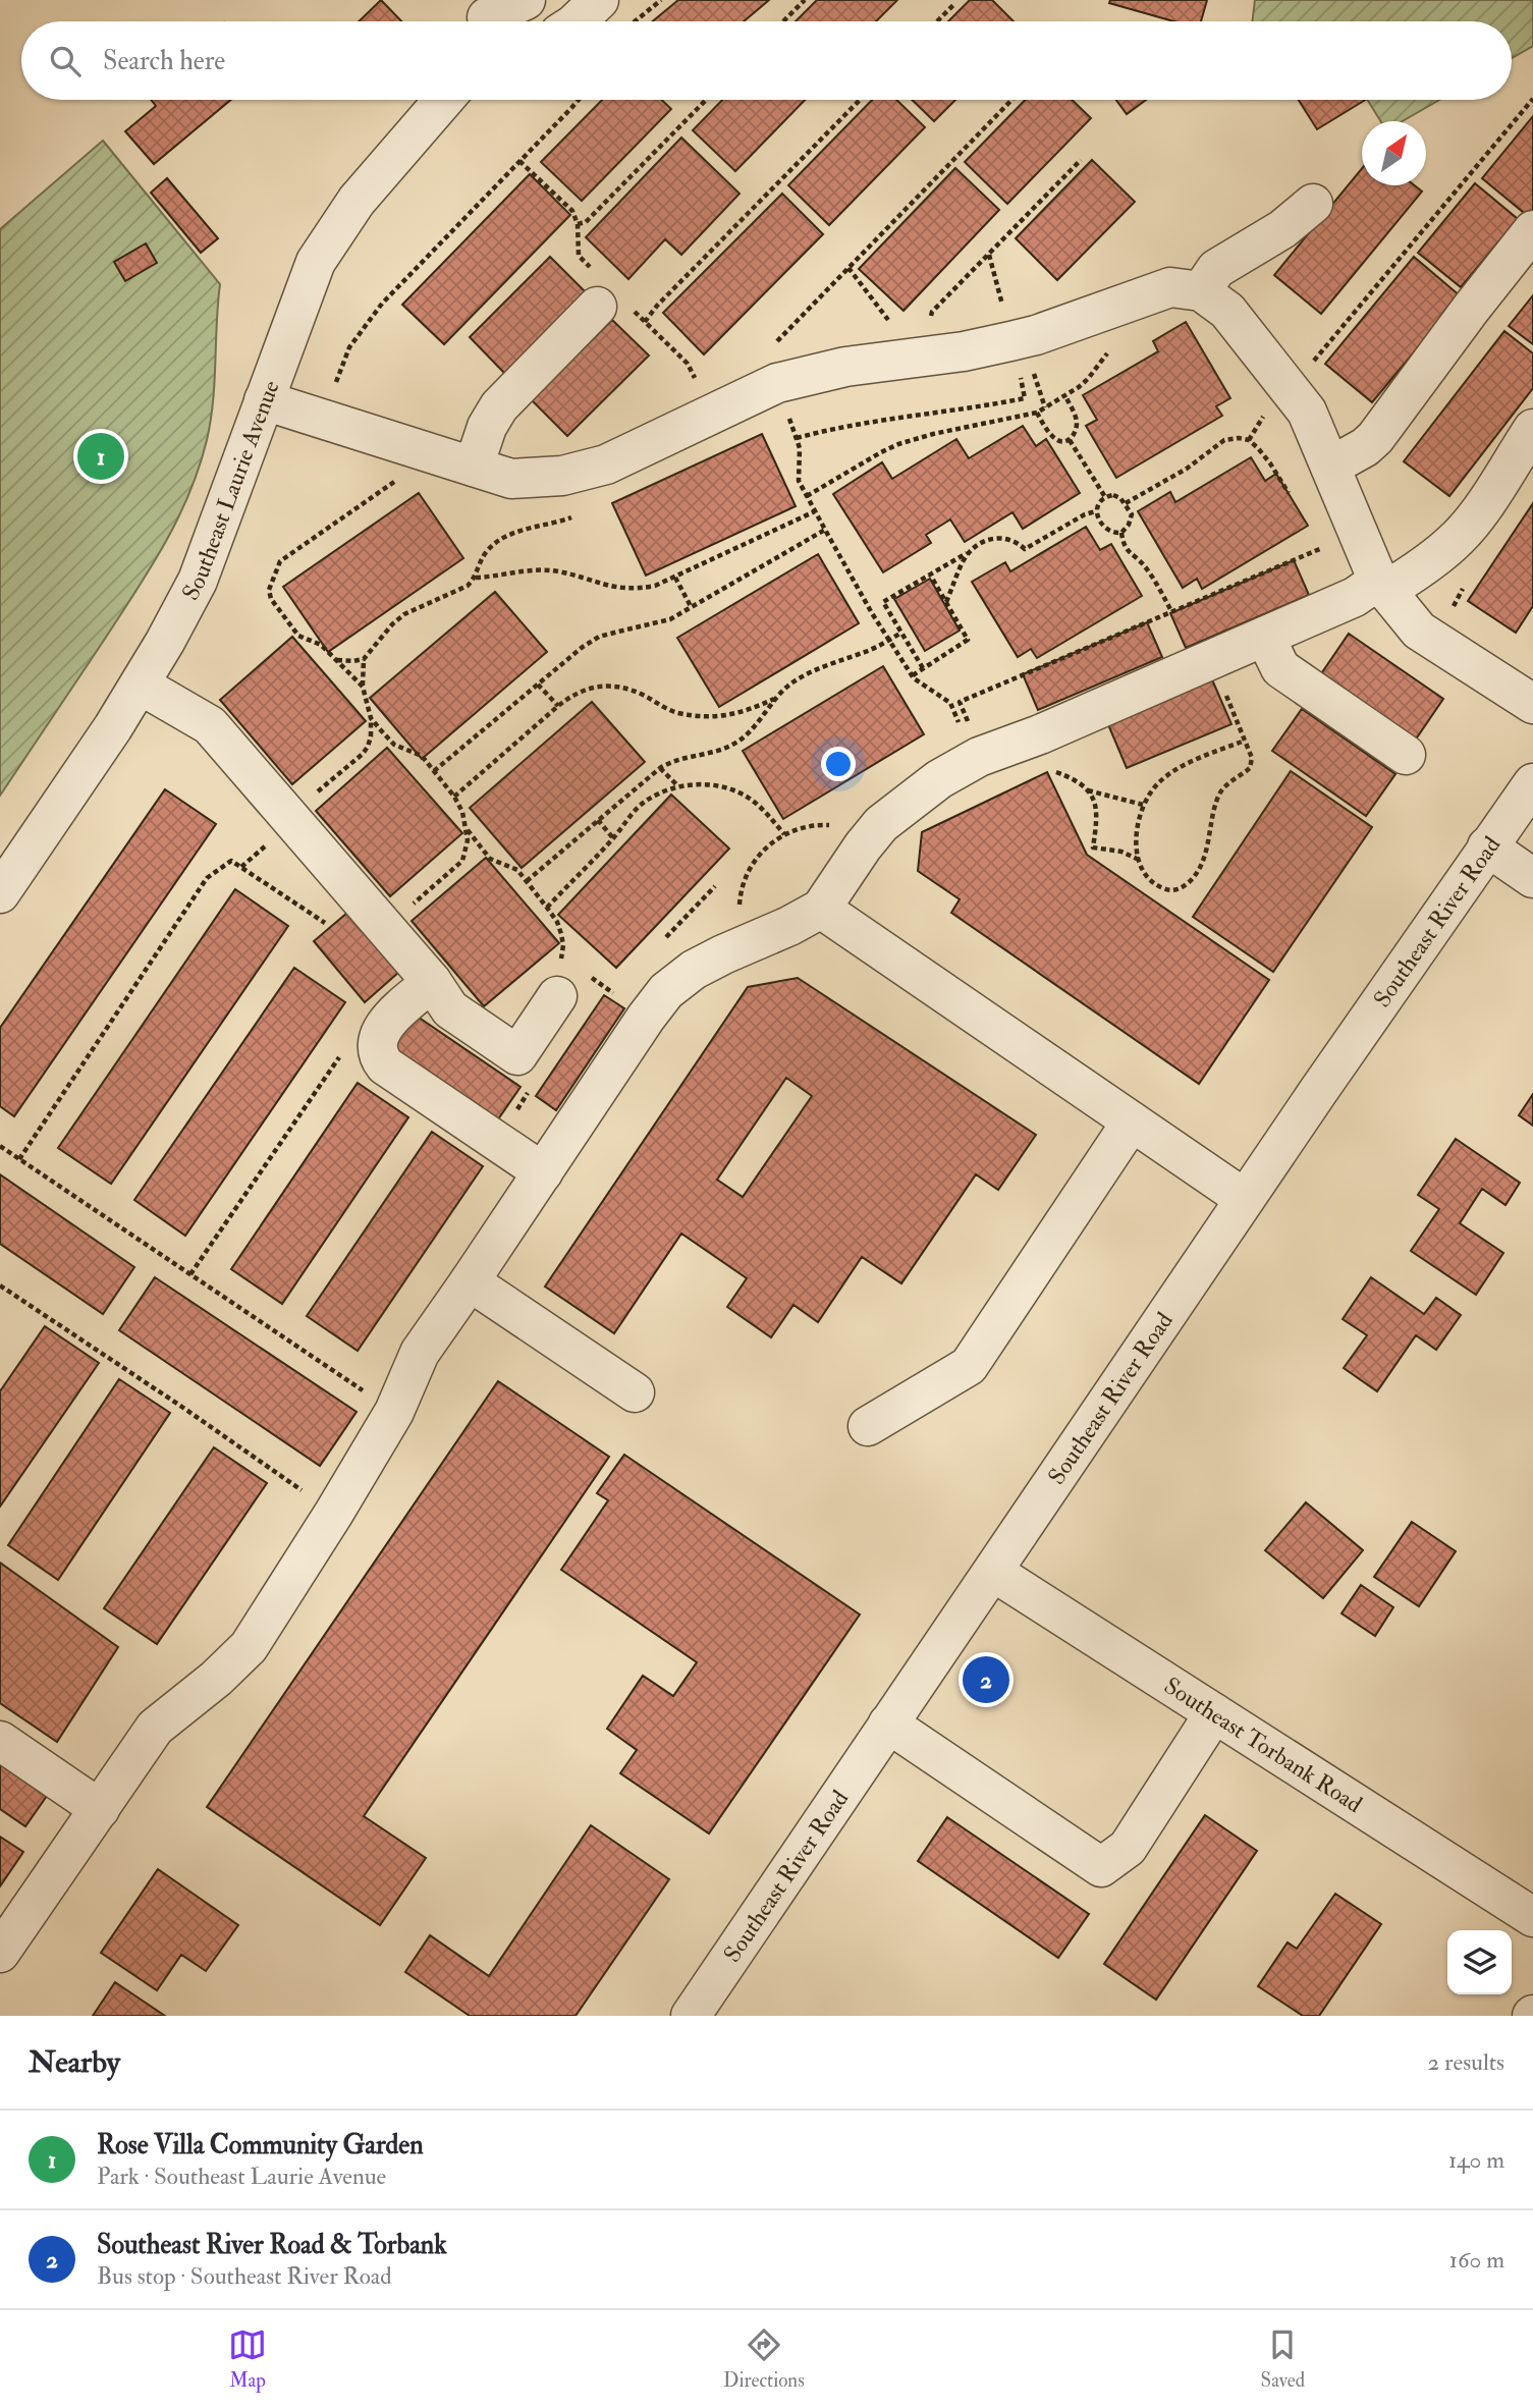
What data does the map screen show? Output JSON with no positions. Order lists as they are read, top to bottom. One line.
{"streets":{"street":["Southeast Laurie Avenue","Southeast River Road","Southeast Torbank Road"]},"crossings":[["Southeast River Road","Southeast Torbank Road"]],"north":"top right","page":{"search":"Search here","pins":["1","2"],"heading":["Nearby","2 results"],"list":[{"mark":"1","name":"Rose Villa Community Garden","note":"Park · Southeast Laurie Avenue","value":"140 m"},{"mark":"2","name":"Southeast River Road & Torbank","note":"Bus stop · Southeast River Road","value":"160 m"}],"nav":["Map","Directions","Saved"]}}
